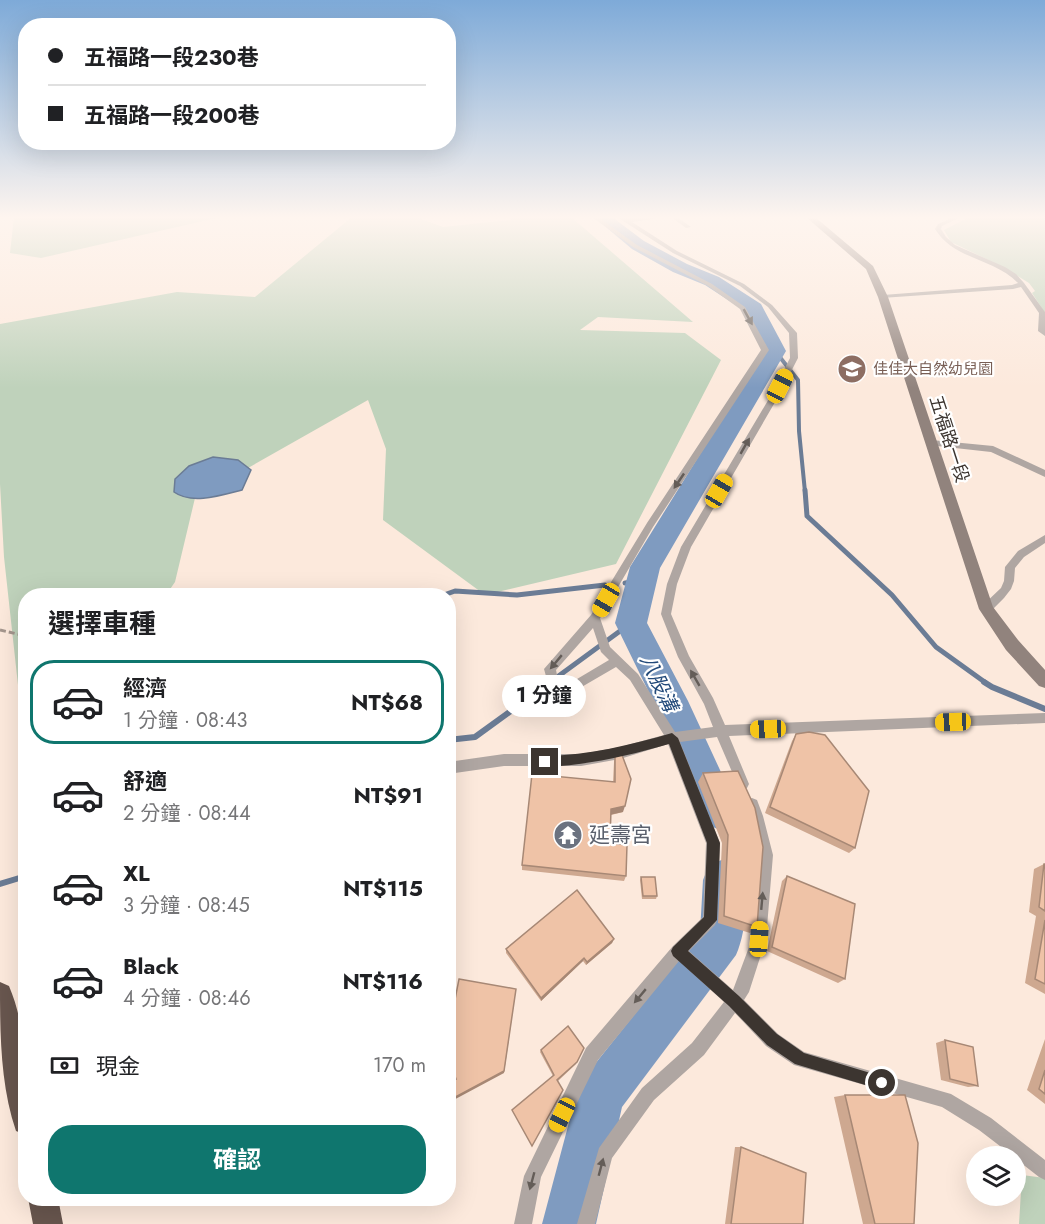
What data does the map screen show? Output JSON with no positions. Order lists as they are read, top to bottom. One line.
{"streets":{"main road":["五福路一段"]},"water":["八股溝"],"places":{"school or university":["佳佳大自然幼兒園"],"temple":["延壽宮"]},"page":{"banner":["五福路一段230巷","五福路一段200巷"],"heading":"選擇車種","list":[{"name":"經濟","note":"1 分鐘 · 08:43","value":"NT$68"},{"name":"舒適","note":"2 分鐘 · 08:44","value":"NT$91"},{"name":"XL","note":"3 分鐘 · 08:45","value":"NT$115"},{"name":"Black","note":"4 分鐘 · 08:46","value":"NT$116"}],"bubble":"1 分鐘","pay":["現金","170 m"],"buttons":"確認"}}
